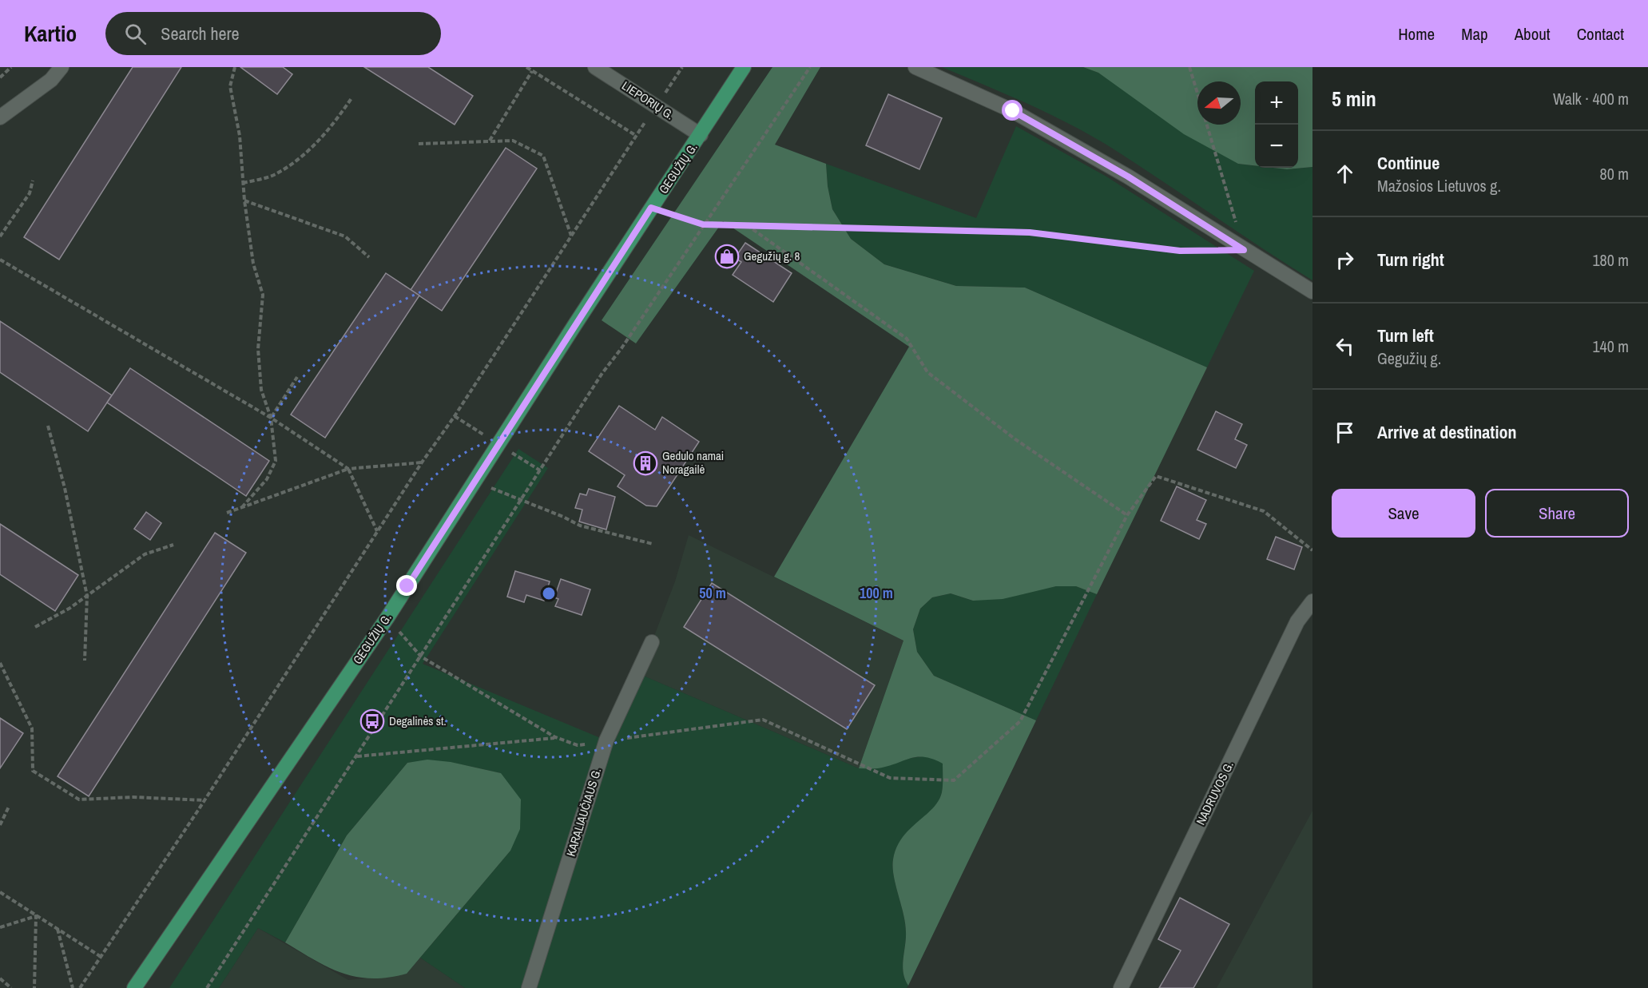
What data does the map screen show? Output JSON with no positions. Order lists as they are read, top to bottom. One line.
{"streets":{"main road":["GEGUŽIŲ G."],"street":["LIEPORIŲ G.","NADRUVOS G.","KARALIAUČIAUS G."]},"crossings":[["LIEPORIŲ G.","GEGUŽIŲ G."]],"places":{"shop":["Gegužių g. 8"],"building":["Gedulo namai Noragailė"],"bus stop":["Degalinės st."]},"north":"left","page":{"header":"Kartio","search":"Search here","nav":["Home","Map","About","Contact"],"heading":["5 min","Walk · 400 m"],"map_buttons":["+","−"],"list":[["Continue","Mažosios Lietuvos g.","80 m"],["Turn right","180 m"],["Turn left","Gegužių g.","140 m"],"Arrive at destination"],"buttons":["Save","Share"]},"rings":["50 m","100 m"]}
